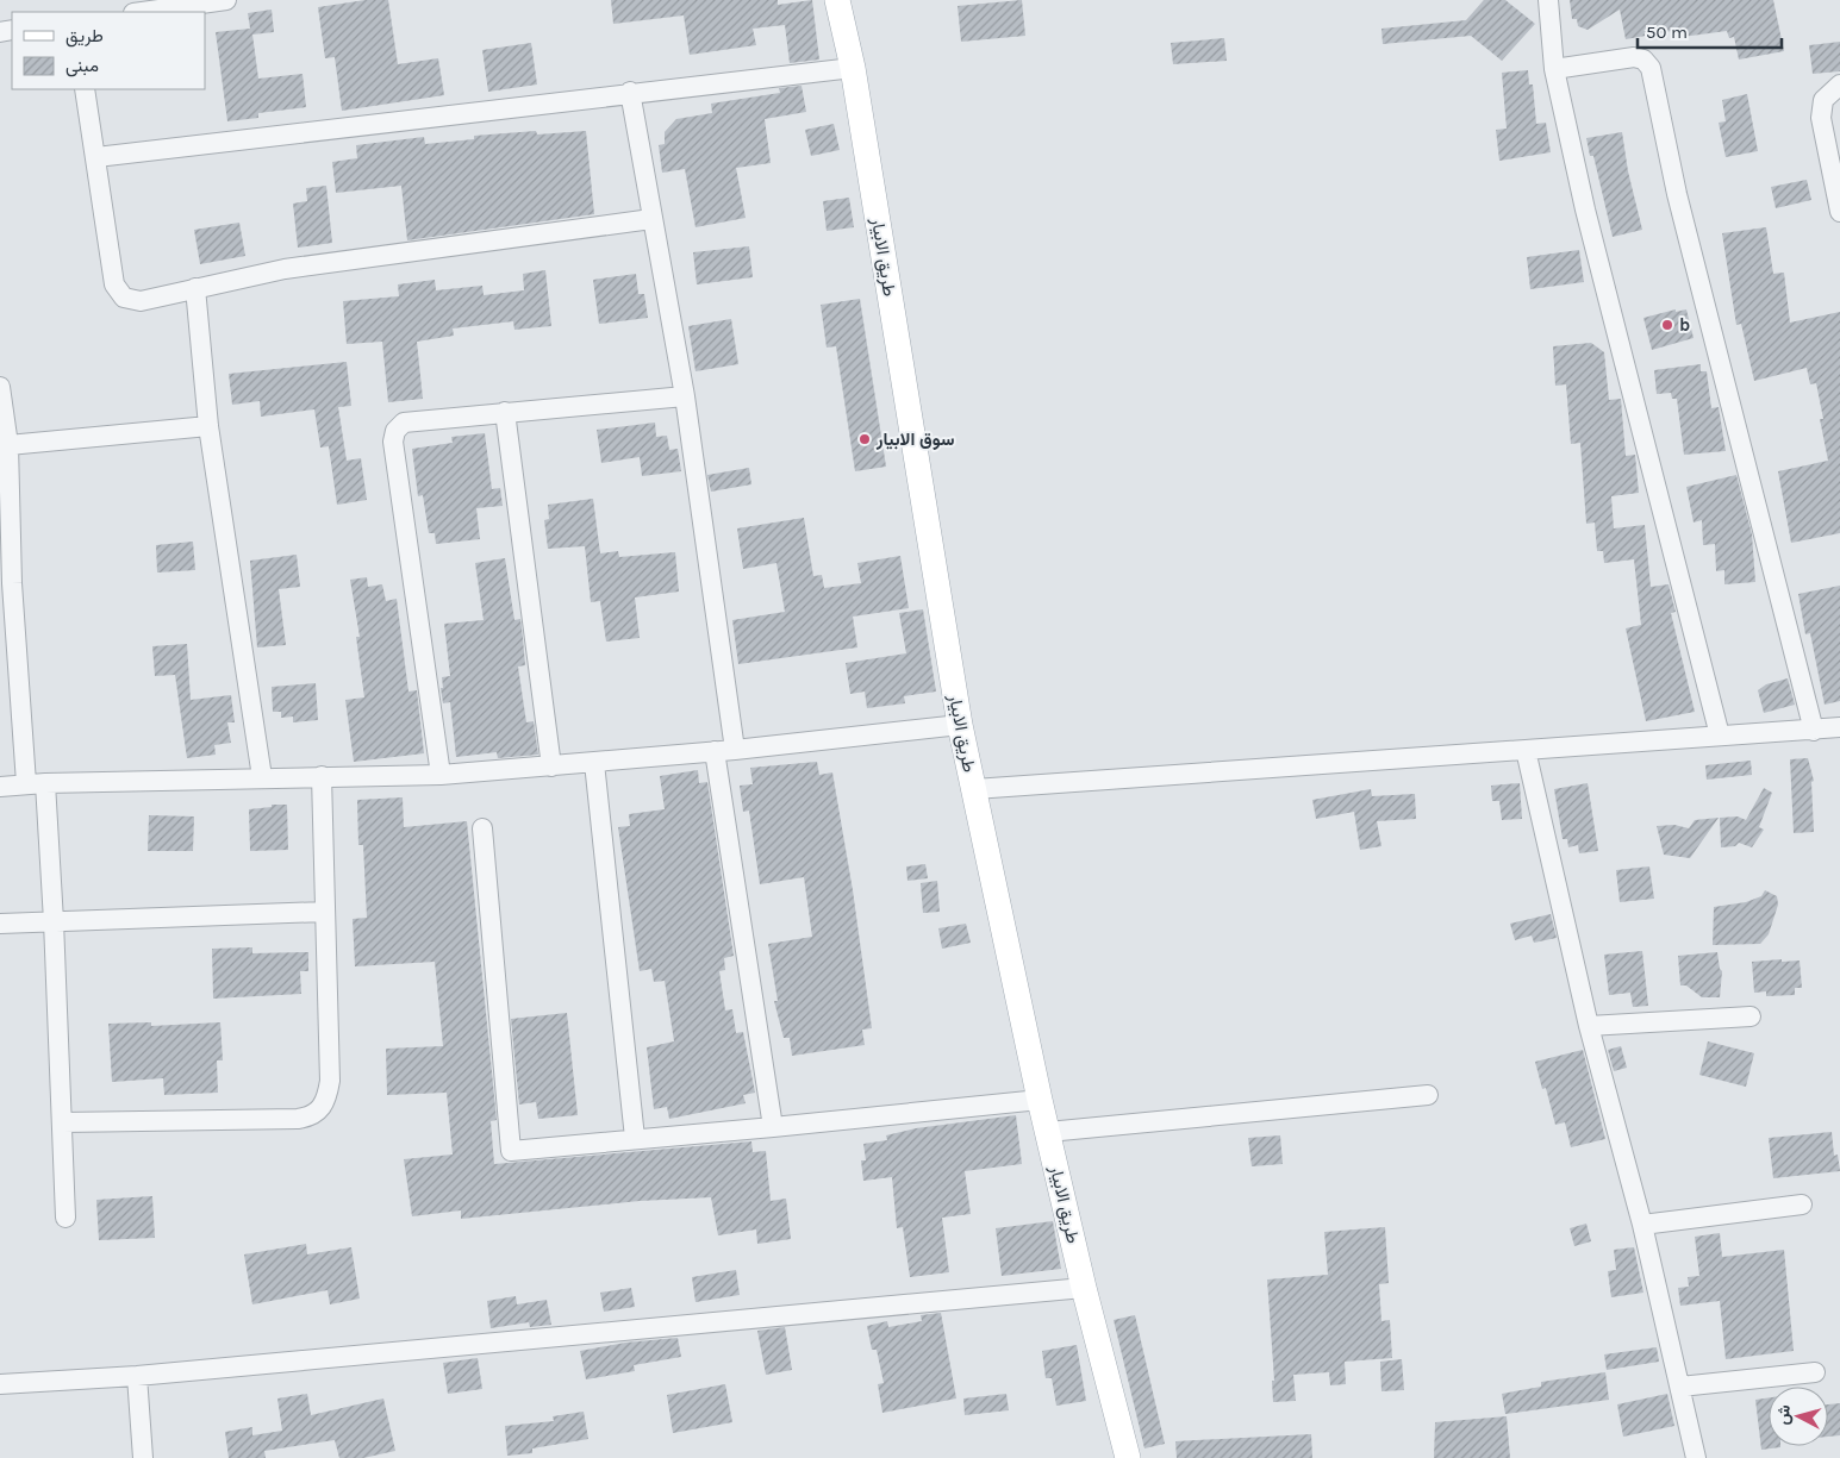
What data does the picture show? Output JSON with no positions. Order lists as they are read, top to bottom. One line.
{"streets":{"main road":["طريق الابيار"]},"places":["b","سوق الابيار"],"legend":["طريق","مبنى"],"scale_bar":"50 m","north":"left"}
